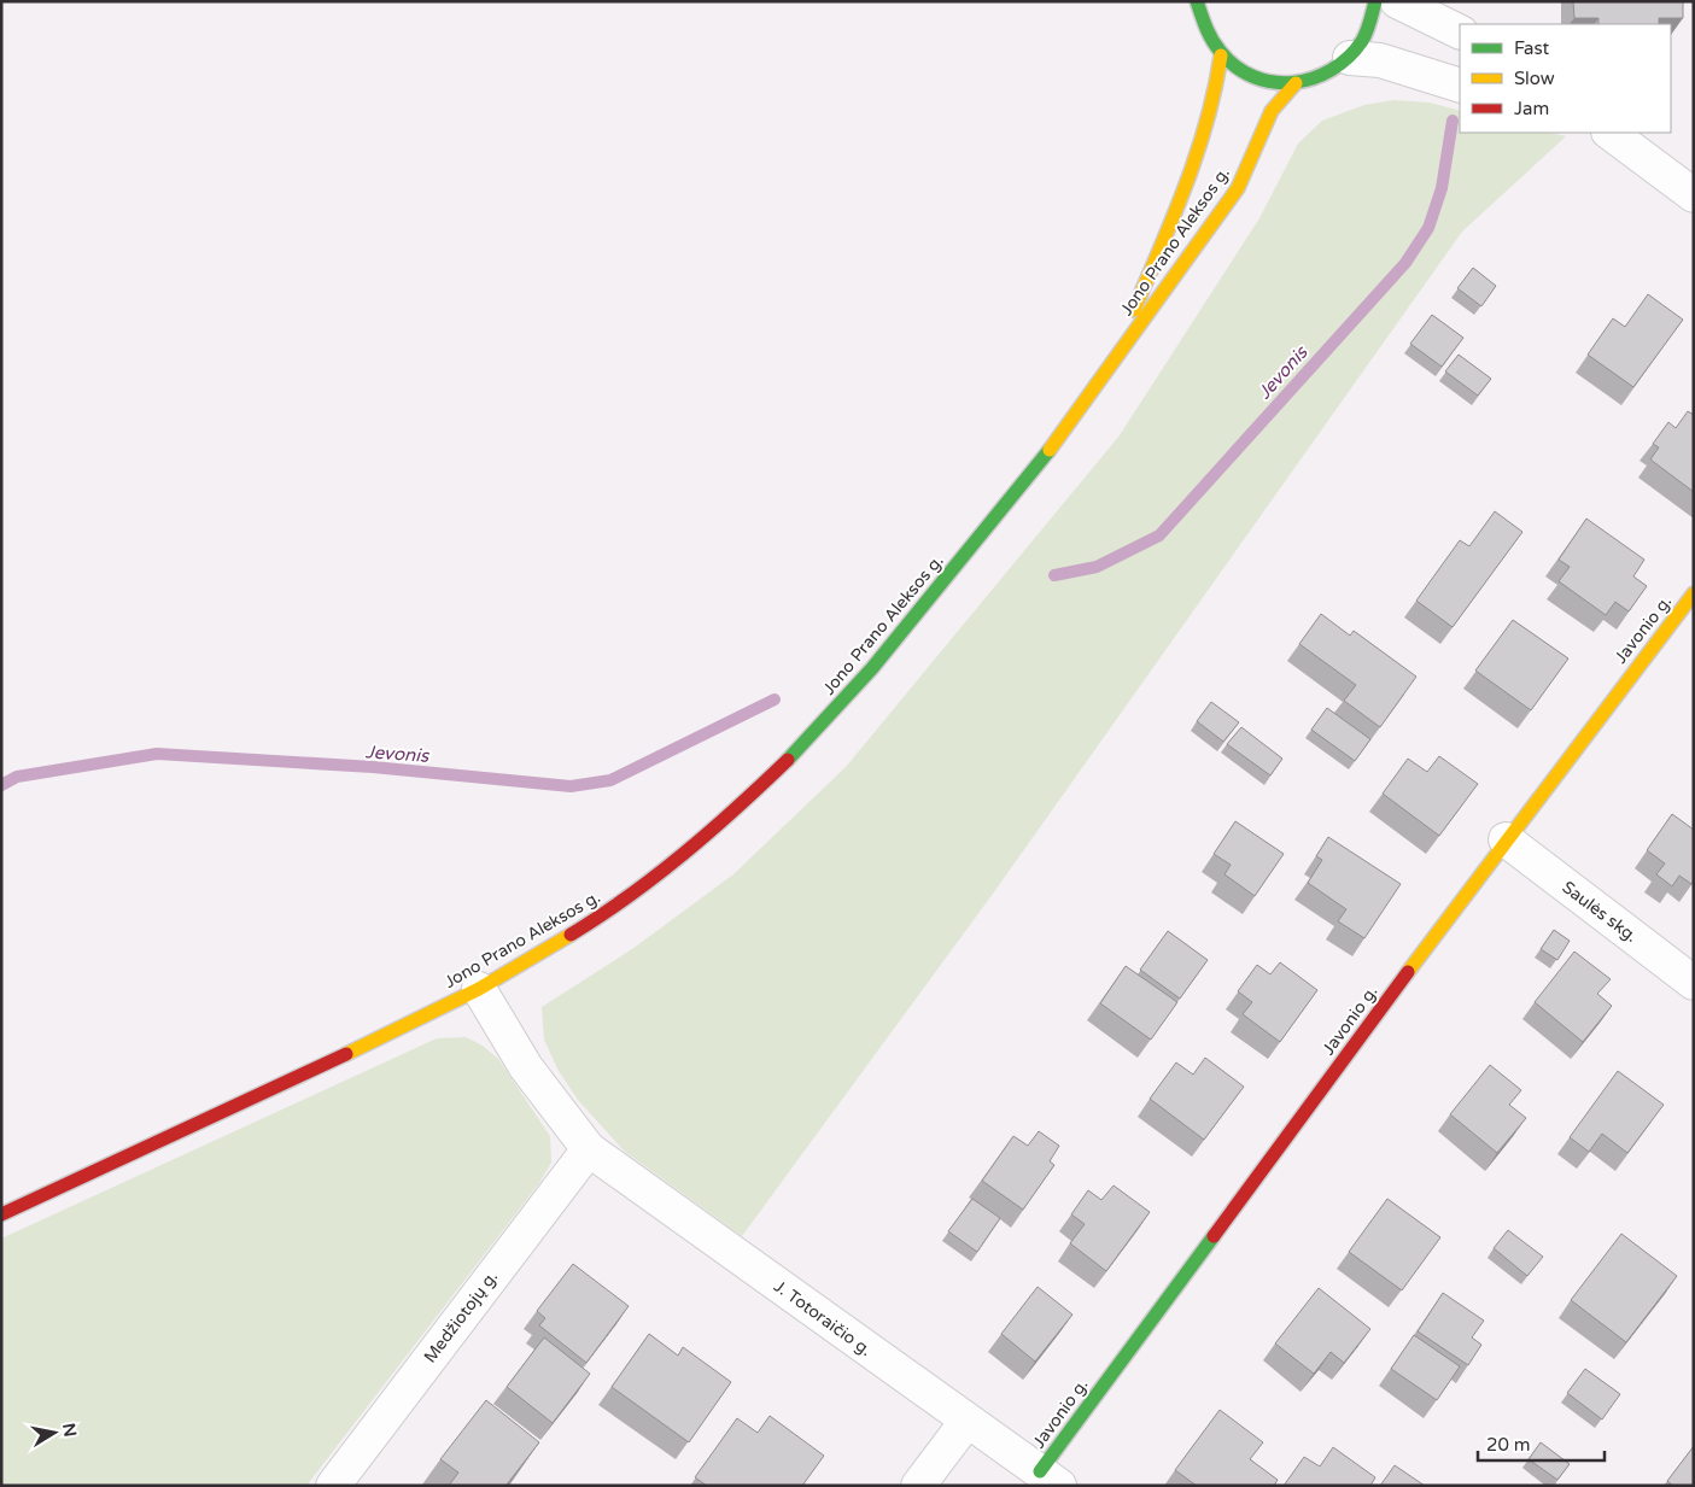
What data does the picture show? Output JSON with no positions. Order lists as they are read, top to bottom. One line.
{"streets":{"street":["Jono Prano Aleksos g.","Javonio g.","Saulės skg.","Medžiotojų g.","J. Totoraičio g."]},"crossings":[["Jono Prano Aleksos g.","J. Totoraičio g."],["Javonio g.","Saulės skg."],["Javonio g.","J. Totoraičio g."],["Medžiotojų g.","J. Totoraičio g."]],"water":["Jevonis"],"legend":["Fast","Slow","Jam"],"scale_bar":"20 m","north":"right"}
